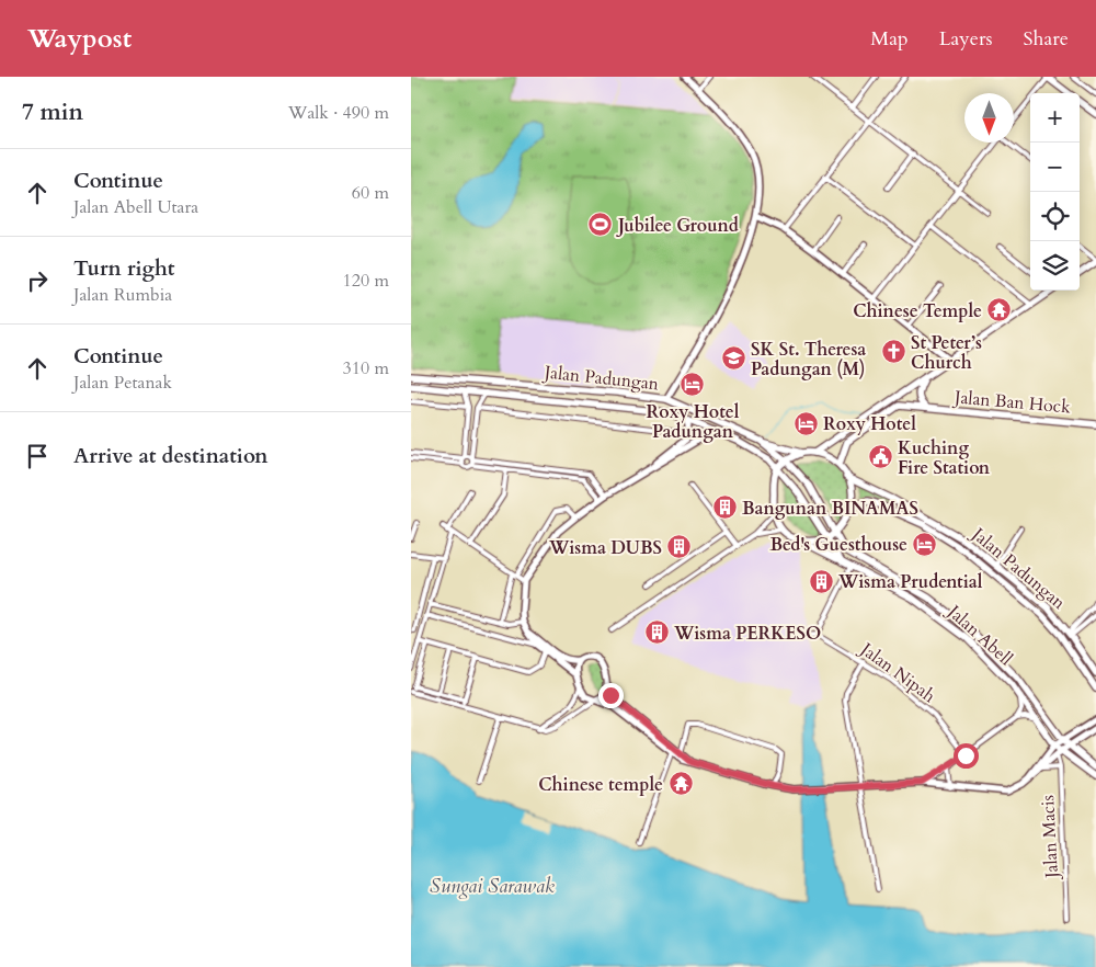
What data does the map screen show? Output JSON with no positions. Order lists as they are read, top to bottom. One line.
{"streets":{"main road":["Jalan Padungan","Jalan Ban Hock","Jalan Abell"],"street":["Jalan Nipah","Jalan Macis"]},"crossings":[["Jalan Padungan","Jalan Abell"],["Jalan Abell","Jalan Macis"]],"water":["Sungai Sarawak"],"places":{"sports":["Jubilee Ground"],"temple":["Chinese Temple","Chinese temple"],"church":["St Peter’s Church"],"school or university":["SK St. Theresa Padungan (M)"],"hotel":["Roxy Hotel Padungan","Roxy Hotel","Bed's Guesthouse"],"public building":["Kuching Fire Station"],"building":["Bangunan BINAMAS","Wisma DUBS","Wisma Prudential","Wisma PERKESO"]},"north":"bottom","page":{"header":"Waypost","nav":["Map","Layers","Share"],"heading":["7 min","Walk · 490 m"],"map_buttons":["+","−"],"list":[["Continue","Jalan Abell Utara","60 m"],["Turn right","Jalan Rumbia","120 m"],["Continue","Jalan Petanak","310 m"],"Arrive at destination"]}}
